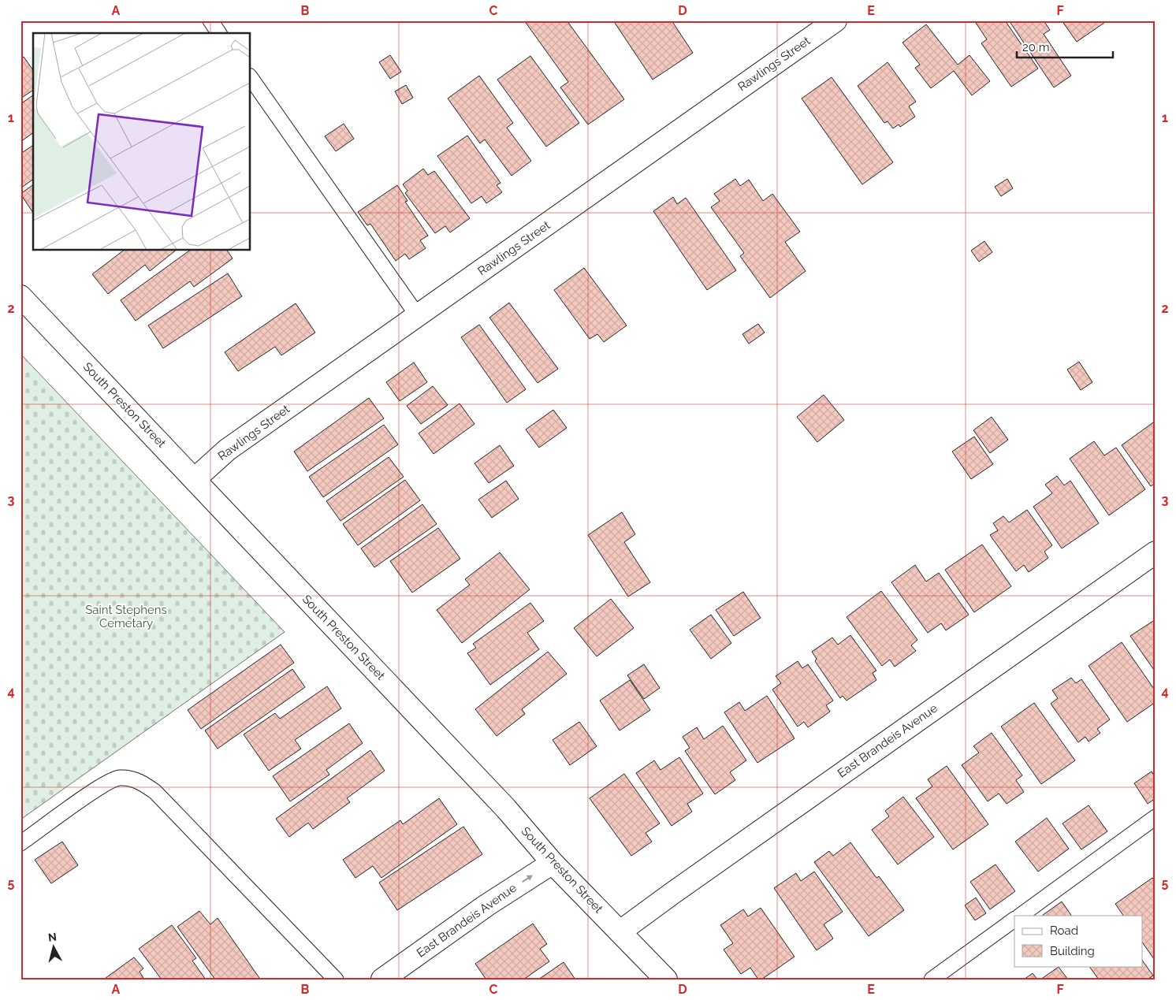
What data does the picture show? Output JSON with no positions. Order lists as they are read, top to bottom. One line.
{"streets":{"street":["Rawlings Street","South Preston Street","East Brandeis Avenue"]},"crossings":[["Rawlings Street","South Preston Street"],["South Preston Street","East Brandeis Avenue"]],"parks":["Saint Stephens Cemetary"],"legend":["Road","Building"],"scale_bar":"20 m","north":"top","grid":{"columns":["A","B","C","D","E","F"],"rows":["1","2","3","4","5"]}}
